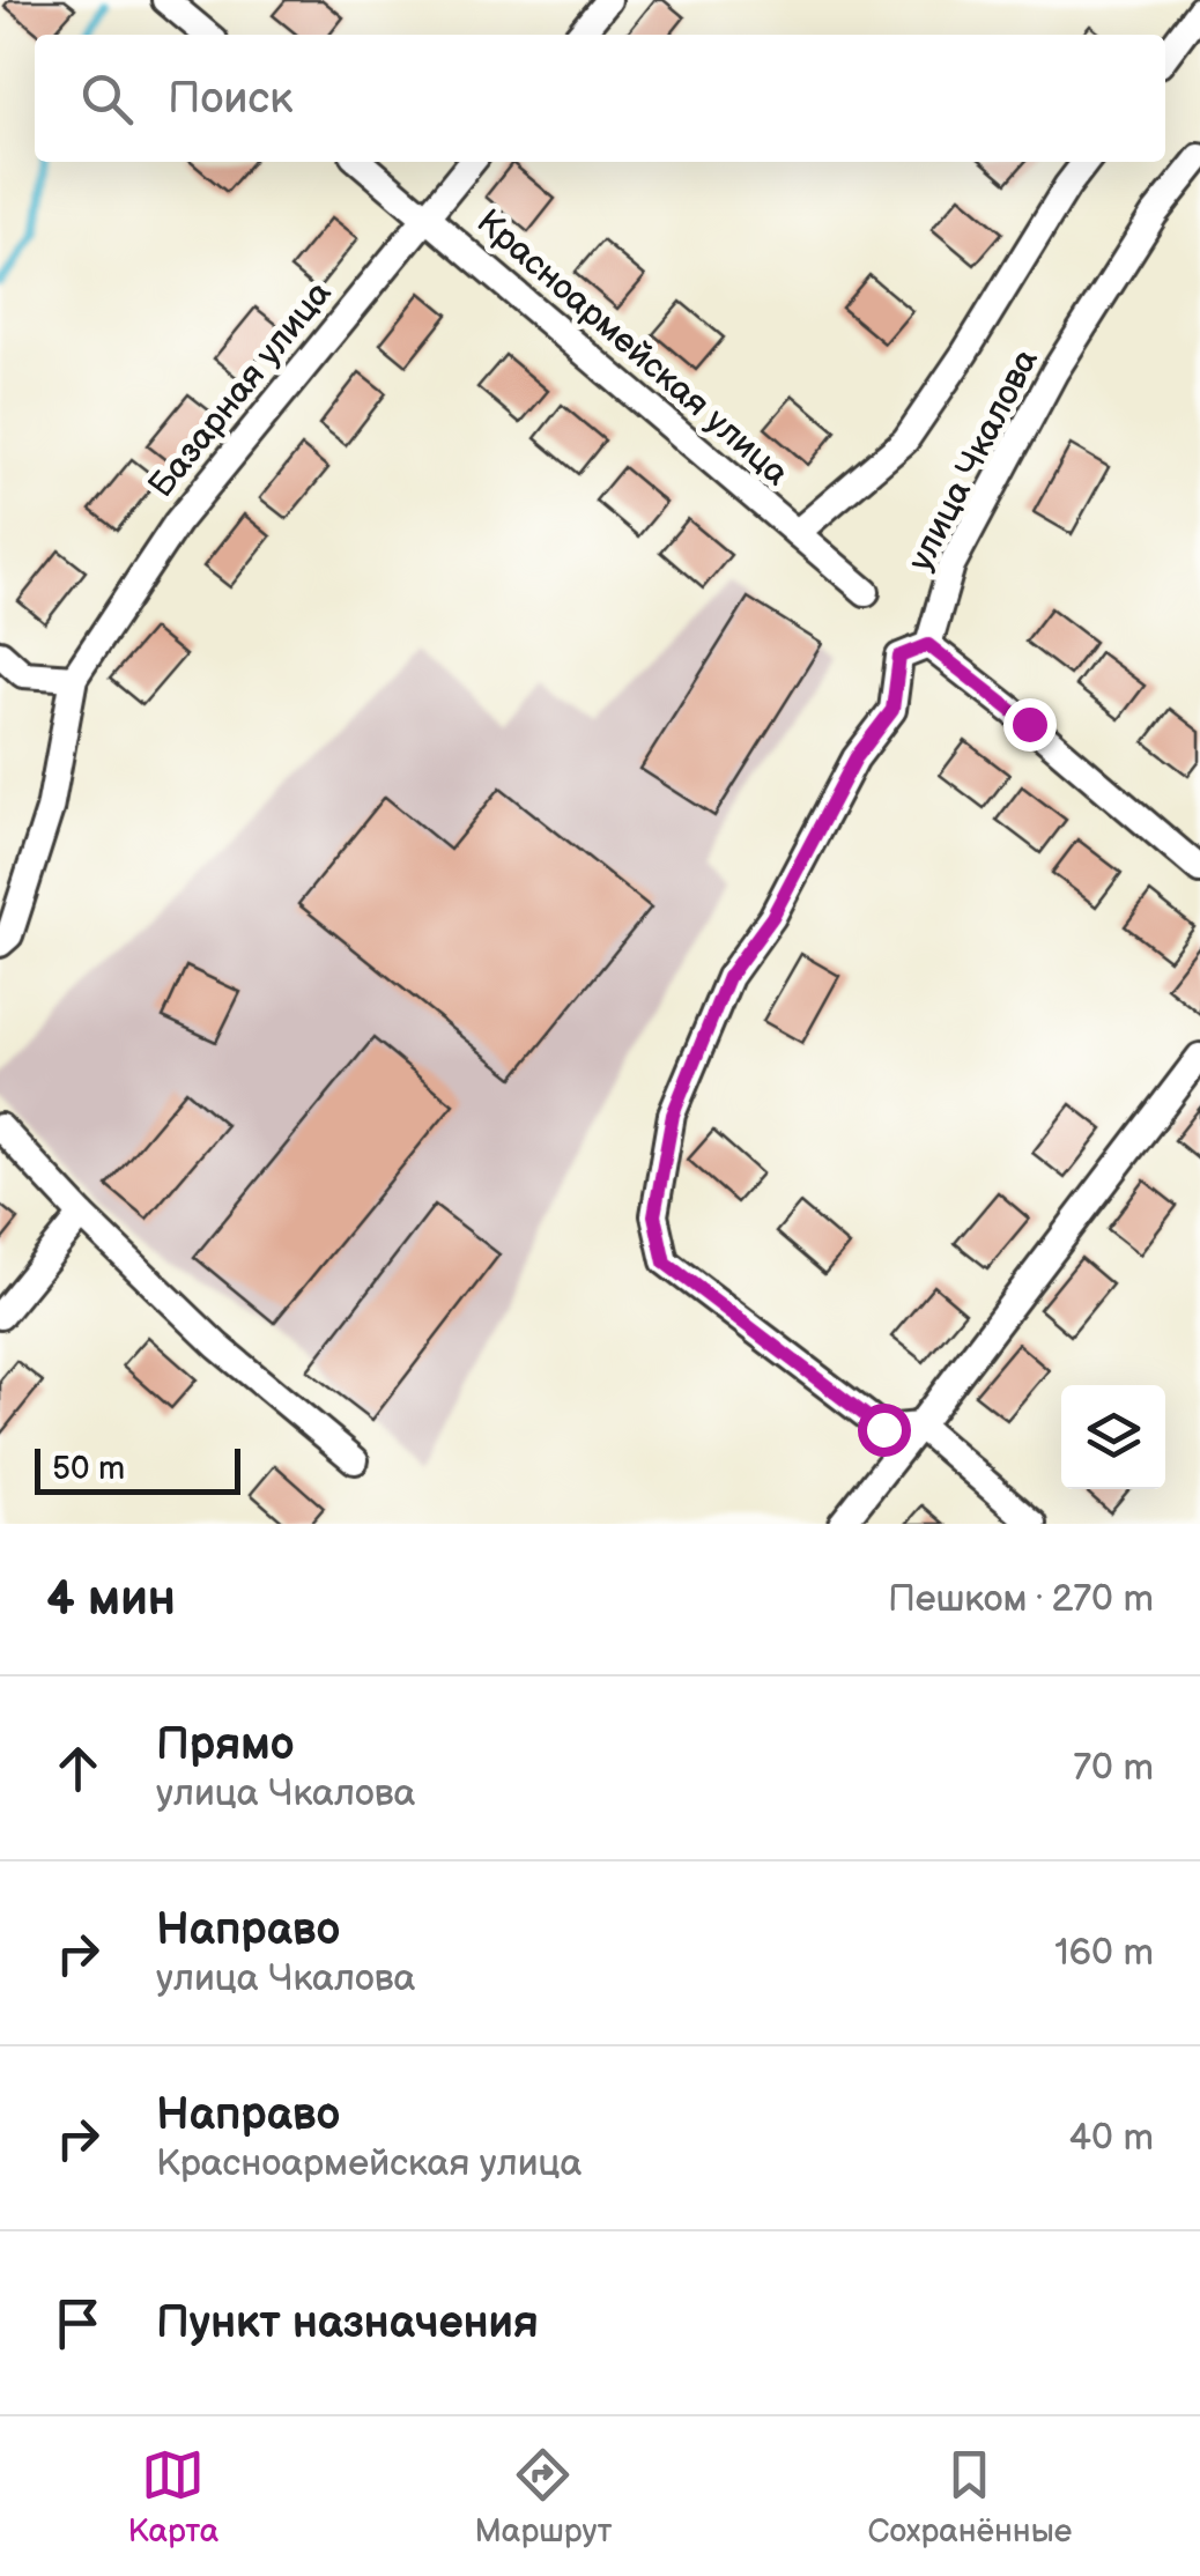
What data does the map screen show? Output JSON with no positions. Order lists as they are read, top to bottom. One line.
{"streets":{"street":["Красноармейская улица","Базарная улица","улица Чкалова"]},"crossings":[["Красноармейская улица","Базарная улица"]],"scale_bar":"50 m","page":{"search":"Поиск","scale":"50 m","heading":["4 мин","Пешком · 270 m"],"list":[["Прямо","улица Чкалова","70 m"],["Направо","улица Чкалова","160 m"],["Направо","Красноармейская улица","40 m"],"Пункт назначения"],"nav":["Карта","Маршрут","Сохранённые"]}}
